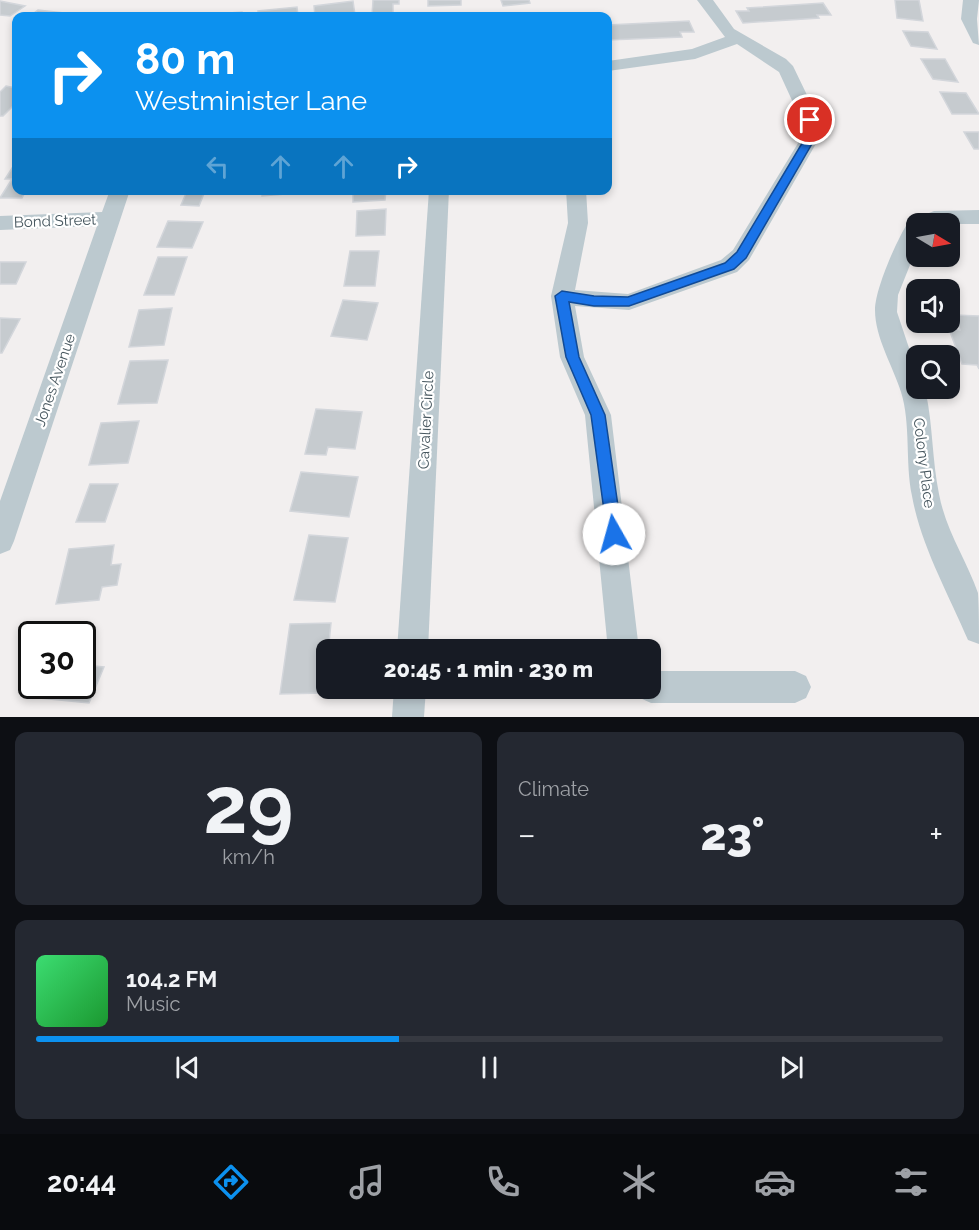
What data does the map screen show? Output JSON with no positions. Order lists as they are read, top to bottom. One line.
{"streets":{"street":["Bond Street","Jones Avenue","Cavalier Circle","Colony Place"]},"crossings":[["Bond Street","Jones Avenue"]],"north":"right","page":{"turn":["80 m","Westminister Lane"],"limit":"30","trip":"20:45 · 1 min · 230 m","tile":[["29","km/h"],"Climate"],"heat":["−","23°","+"],"song":["104.2 FM","Music"],"tabs":"20:44"}}
